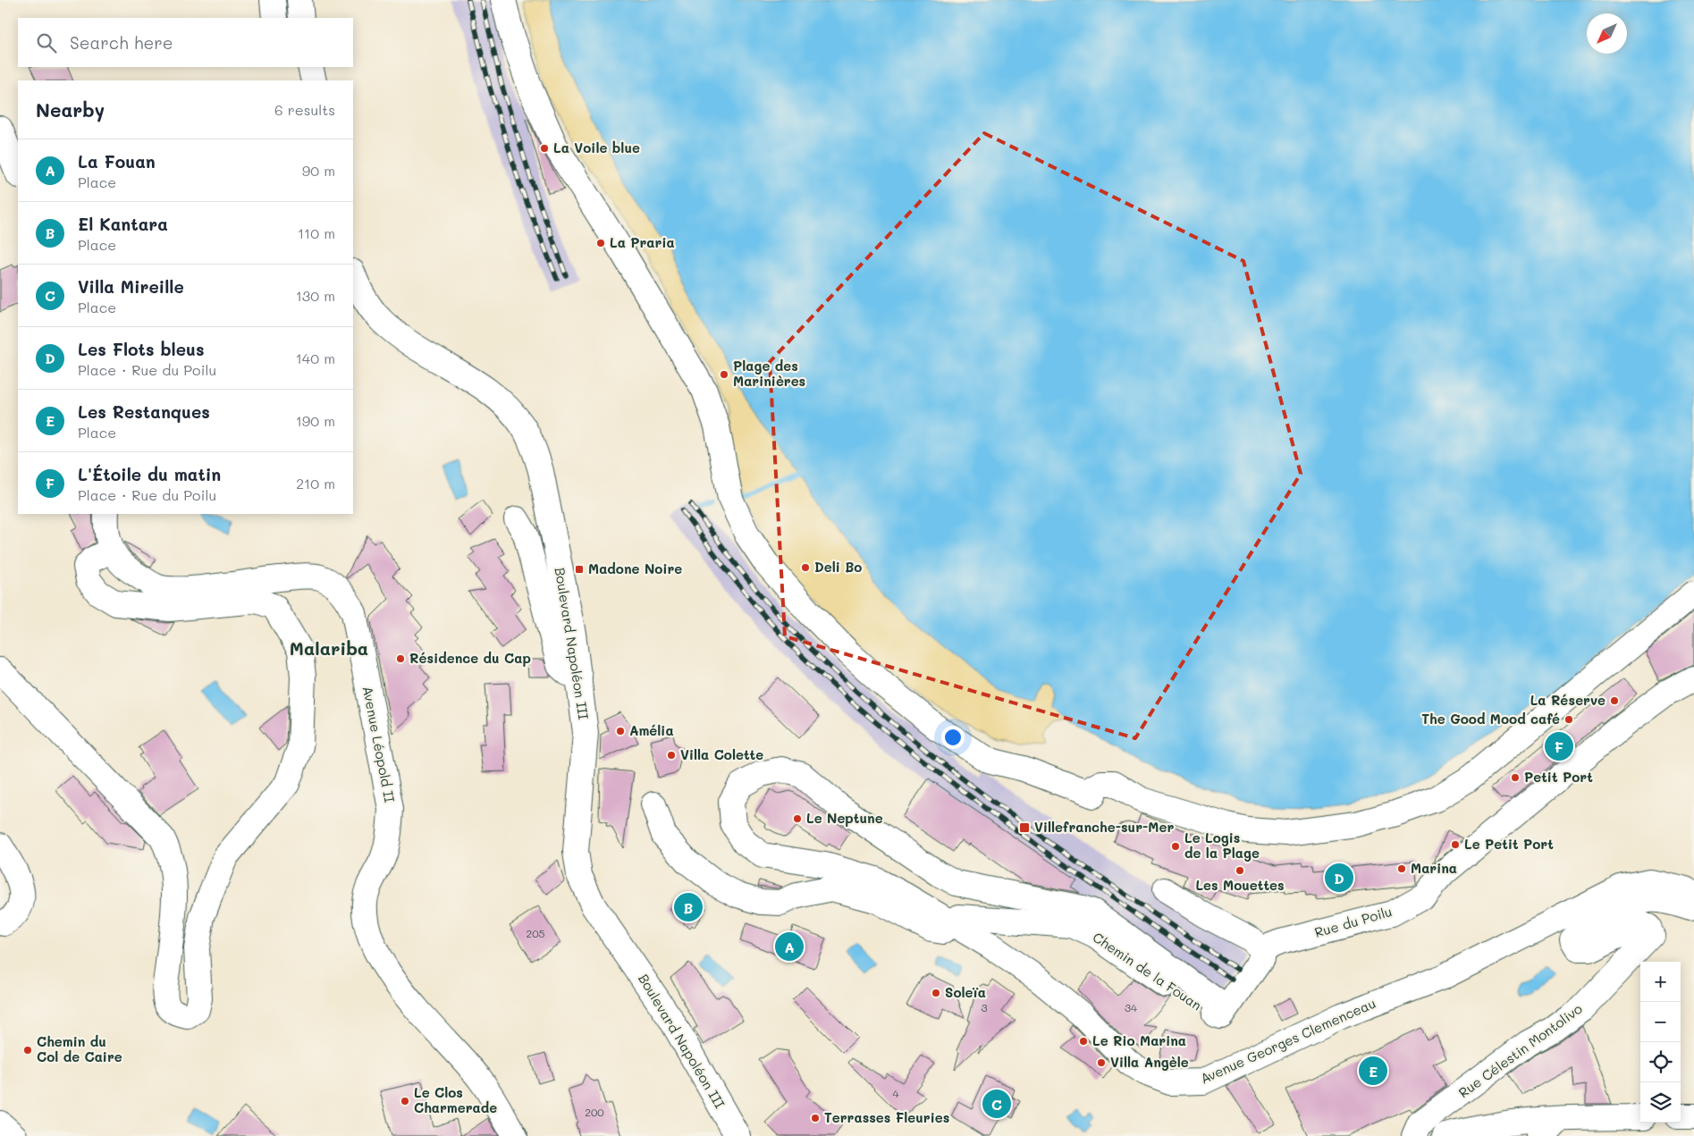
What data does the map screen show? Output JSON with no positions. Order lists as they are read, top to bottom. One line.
{"streets":{"street":["Boulevard Napoléon III","Avenue Léopold II","Rue du Poilu","Chemin de la Fouan","Avenue Georges Clemenceau","Rue Célestin Montolivo"]},"crossings":[["Chemin de la Fouan","Avenue Georges Clemenceau"]],"districts":["Malariba"],"places":{"other":["La Voile blue","La Praria","Plage des Marinières","Deli Bo","Résidence du Cap","La Réserve","The Good Mood café","Amélia","Villa Colette","Petit Port","Le Neptune","Le Petit Port","Le Logis de la Plage","Marina","Les Mouettes","Soleïa","Le Rio Marina","Chemin du Col de Caire","Villa Angèle","Le Clos Charmerade","Terrasses Fleuries"],"transit":["Madone Noire","Villefranche-sur-Mer"]},"house_numbers":["205","3","34","4","200"],"north":"bottom left","page":{"search":"Search here","heading":["Nearby","6 results"],"list":[{"mark":"A","name":"La Fouan","note":"Place","value":"90 m"},{"mark":"B","name":"El Kantara","note":"Place","value":"110 m"},{"mark":"C","name":"Villa Mireille","note":"Place","value":"130 m"},{"mark":"D","name":"Les Flots bleus","note":"Place · Rue du Poilu","value":"140 m"},{"mark":"E","name":"Les Restanques","note":"Place","value":"190 m"},{"mark":"F","name":"L'Étoile du matin","note":"Place · Rue du Poilu","value":"210 m"}],"pins":["F","D","B","A","E","C"],"map_buttons":["+","−"]}}
